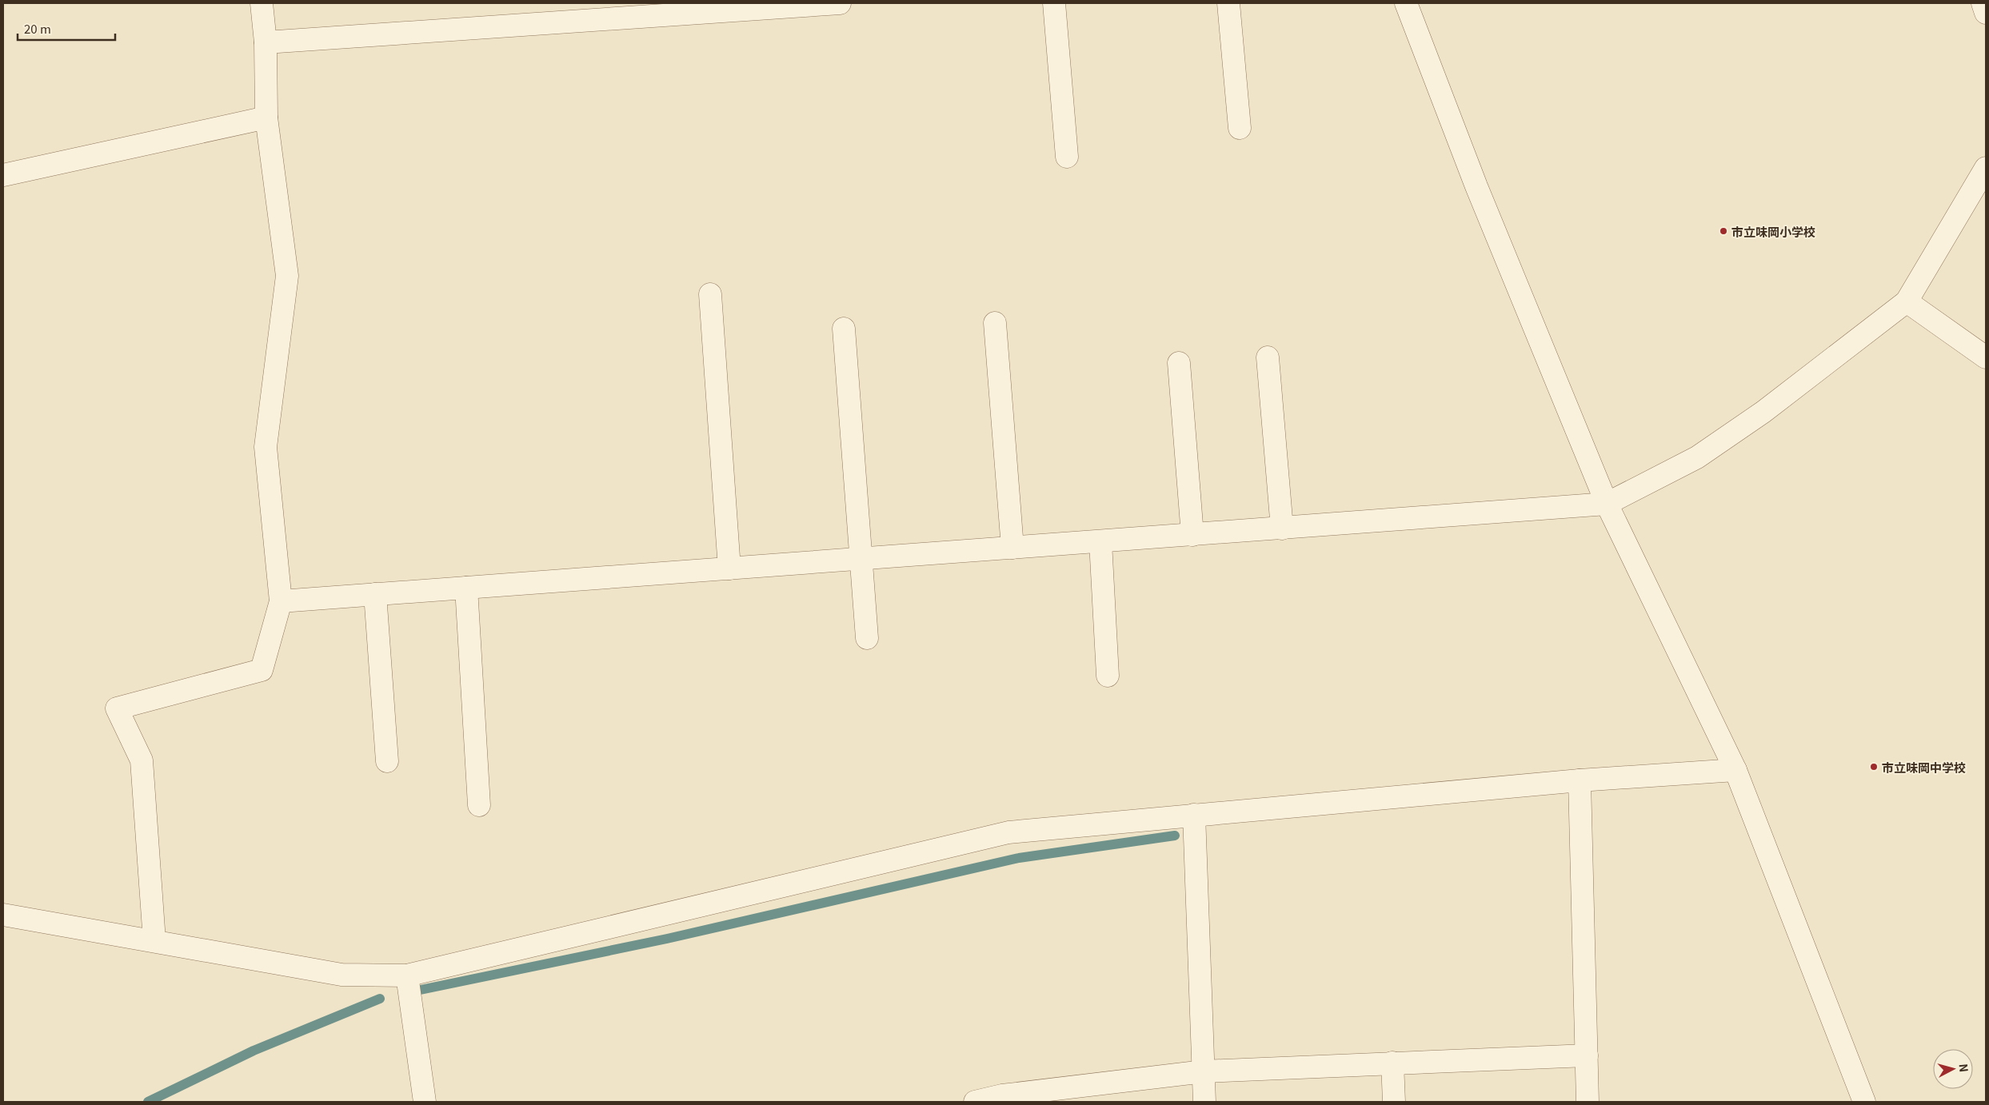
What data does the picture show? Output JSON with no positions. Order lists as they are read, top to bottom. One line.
{"places":["市立味岡小学校","市立味岡中学校"],"scale_bar":"20 m","north":"right"}
